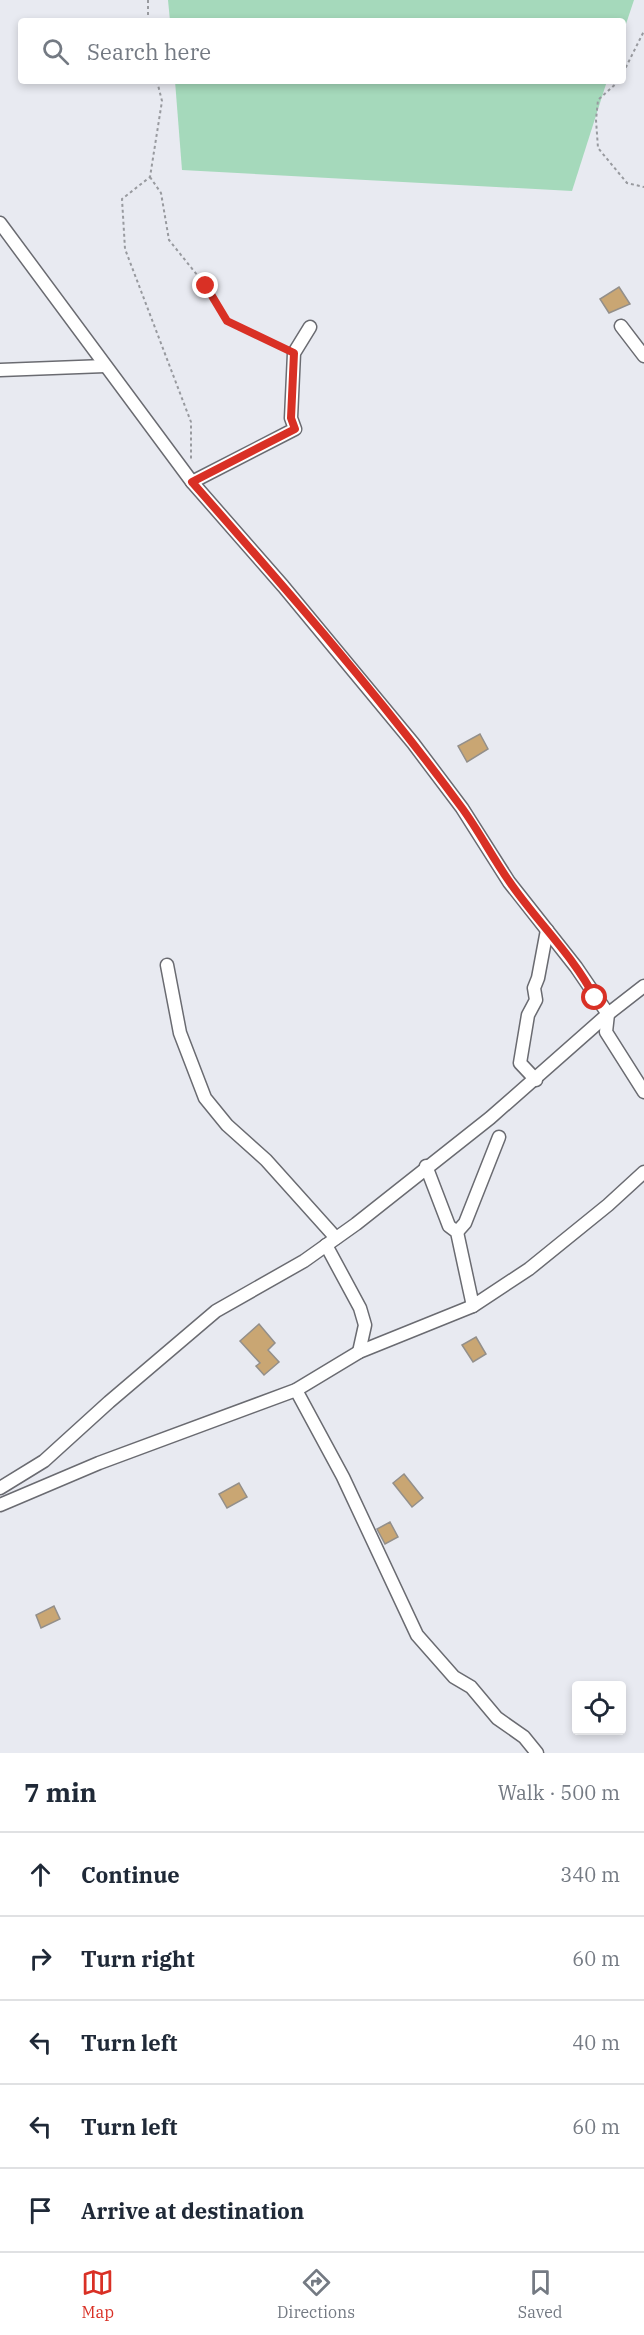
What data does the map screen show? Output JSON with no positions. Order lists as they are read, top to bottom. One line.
{"page":{"search":"Search here","heading":["7 min","Walk · 500 m"],"list":[["Continue","340 m"],["Turn right","60 m"],["Turn left","40 m"],["Turn left","60 m"],"Arrive at destination"],"nav":["Map","Directions","Saved"]}}
